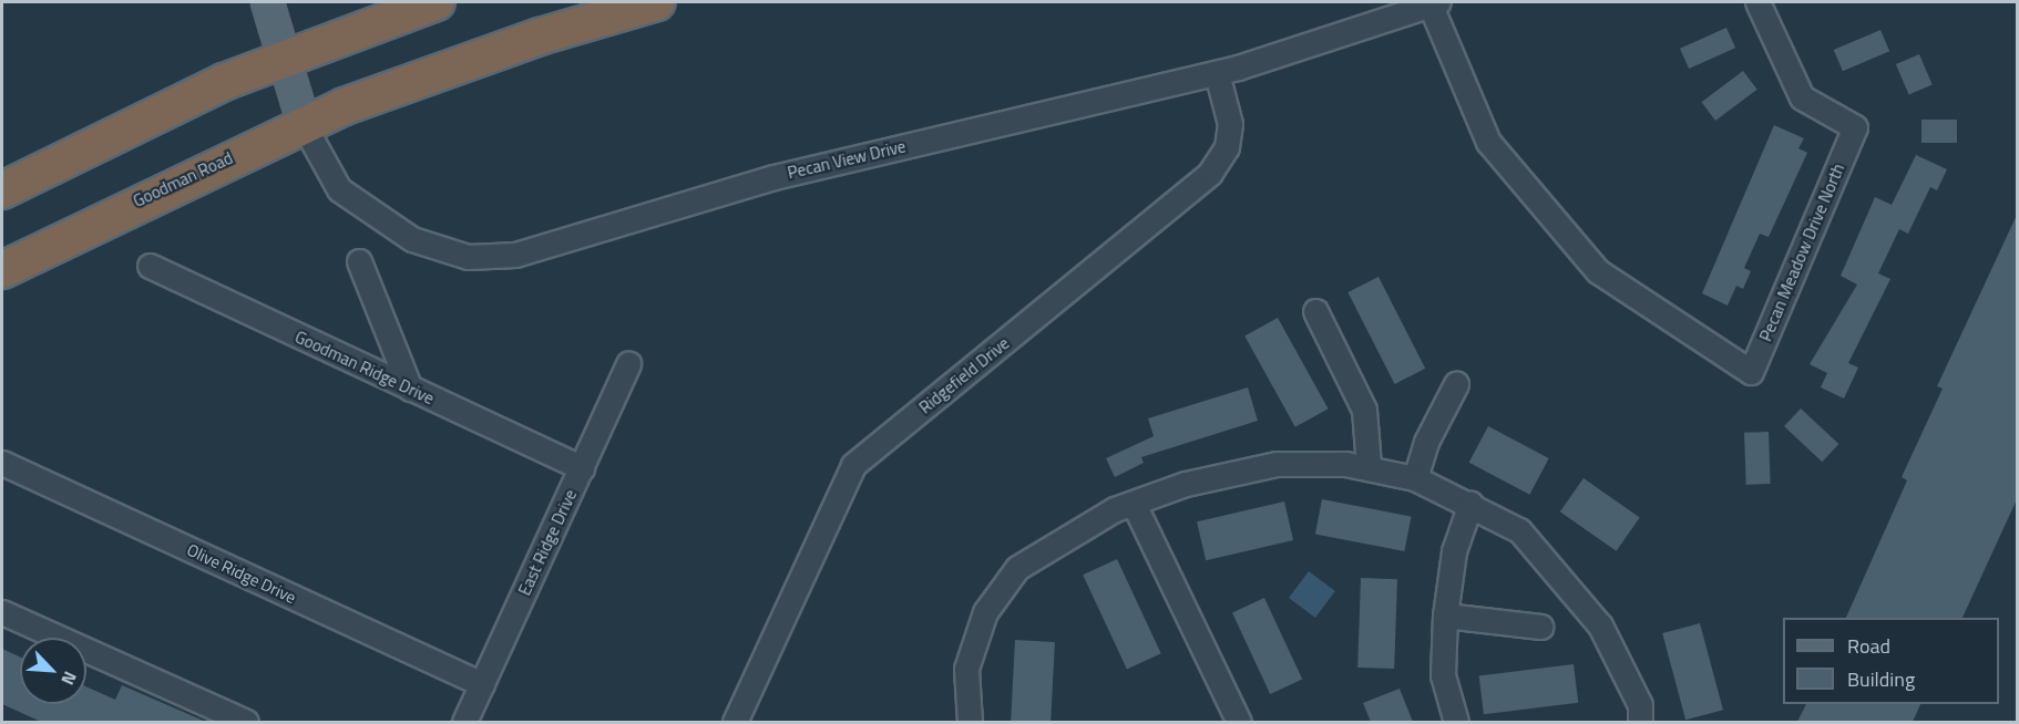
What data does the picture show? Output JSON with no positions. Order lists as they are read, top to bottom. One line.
{"streets":{"highway":["Goodman Road"],"street":["Pecan View Drive","Pecan Meadow Drive North","Goodman Ridge Drive","Ridgefield Drive","East Ridge Drive","Olive Ridge Drive"]},"crossings":[["Pecan View Drive","Goodman Road"],["Pecan View Drive","Pecan Meadow Drive North"],["Pecan View Drive","Ridgefield Drive"],["Goodman Ridge Drive","East Ridge Drive"],["East Ridge Drive","Olive Ridge Drive"]],"legend":["Road","Building"],"north":"bottom right"}
